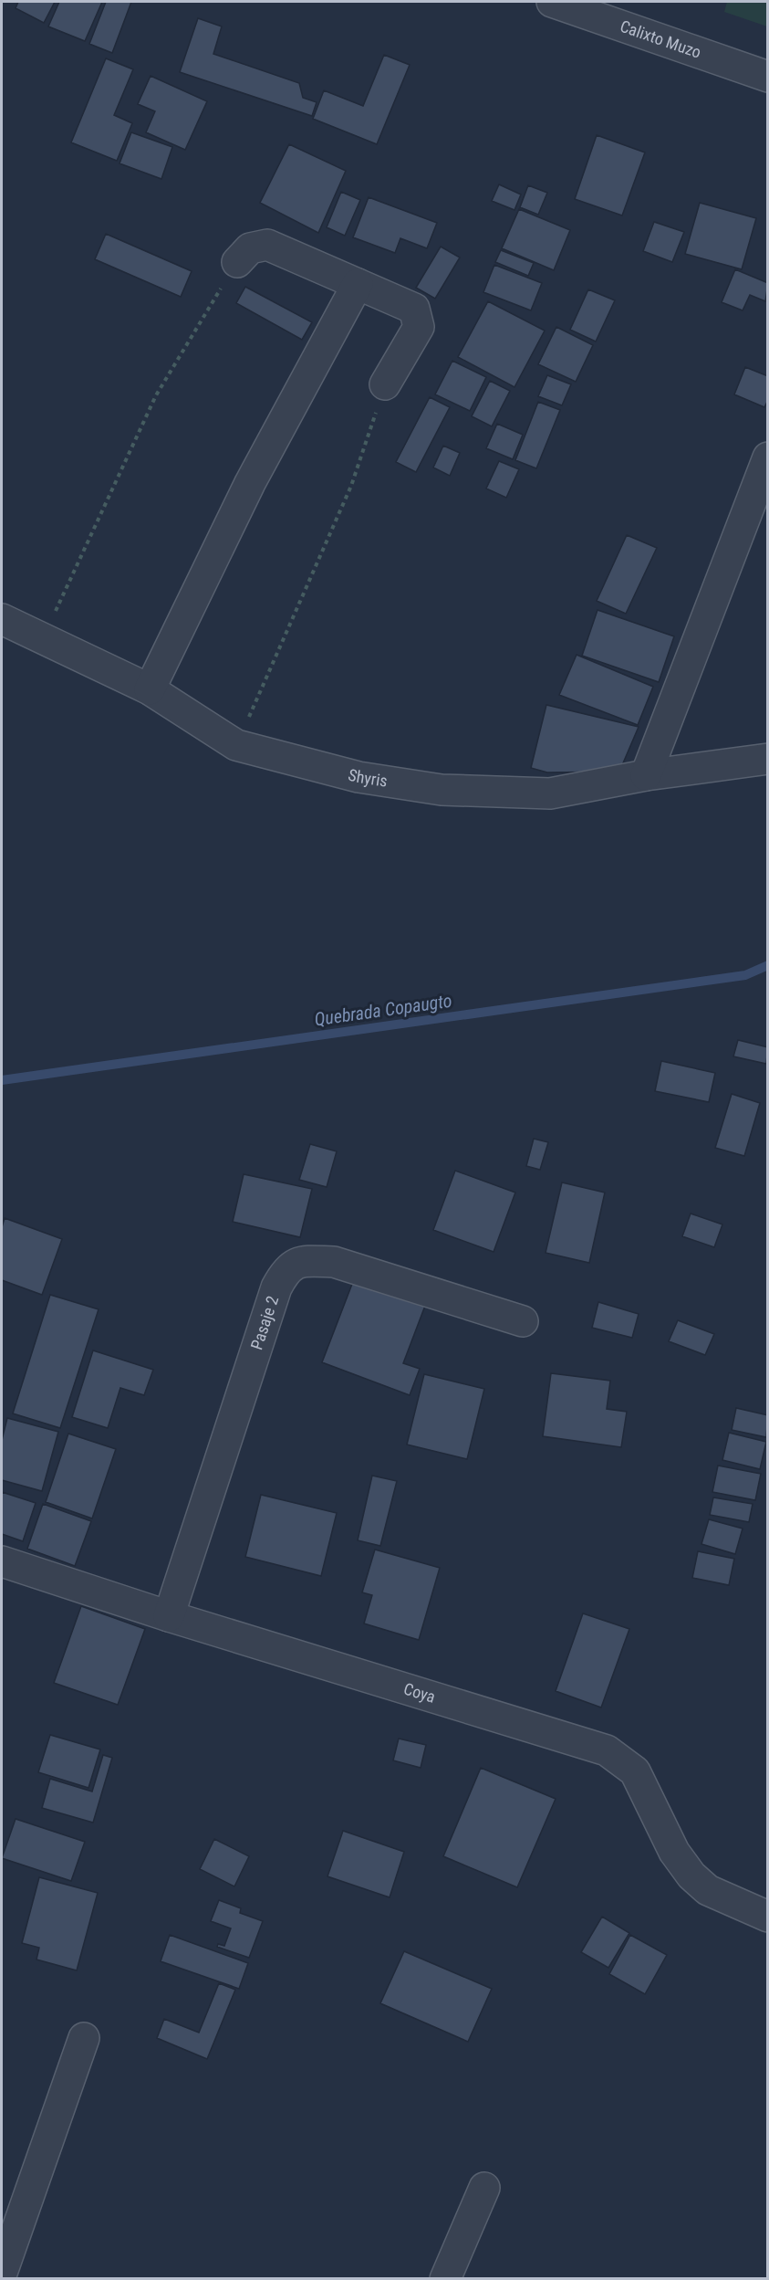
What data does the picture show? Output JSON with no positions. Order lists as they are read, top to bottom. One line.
{"streets":{"street":["Calixto Muzo","Shyris","Pasaje 2","Coya"]},"crossings":[["Pasaje 2","Coya"]],"water":["Quebrada Copaugto"]}
